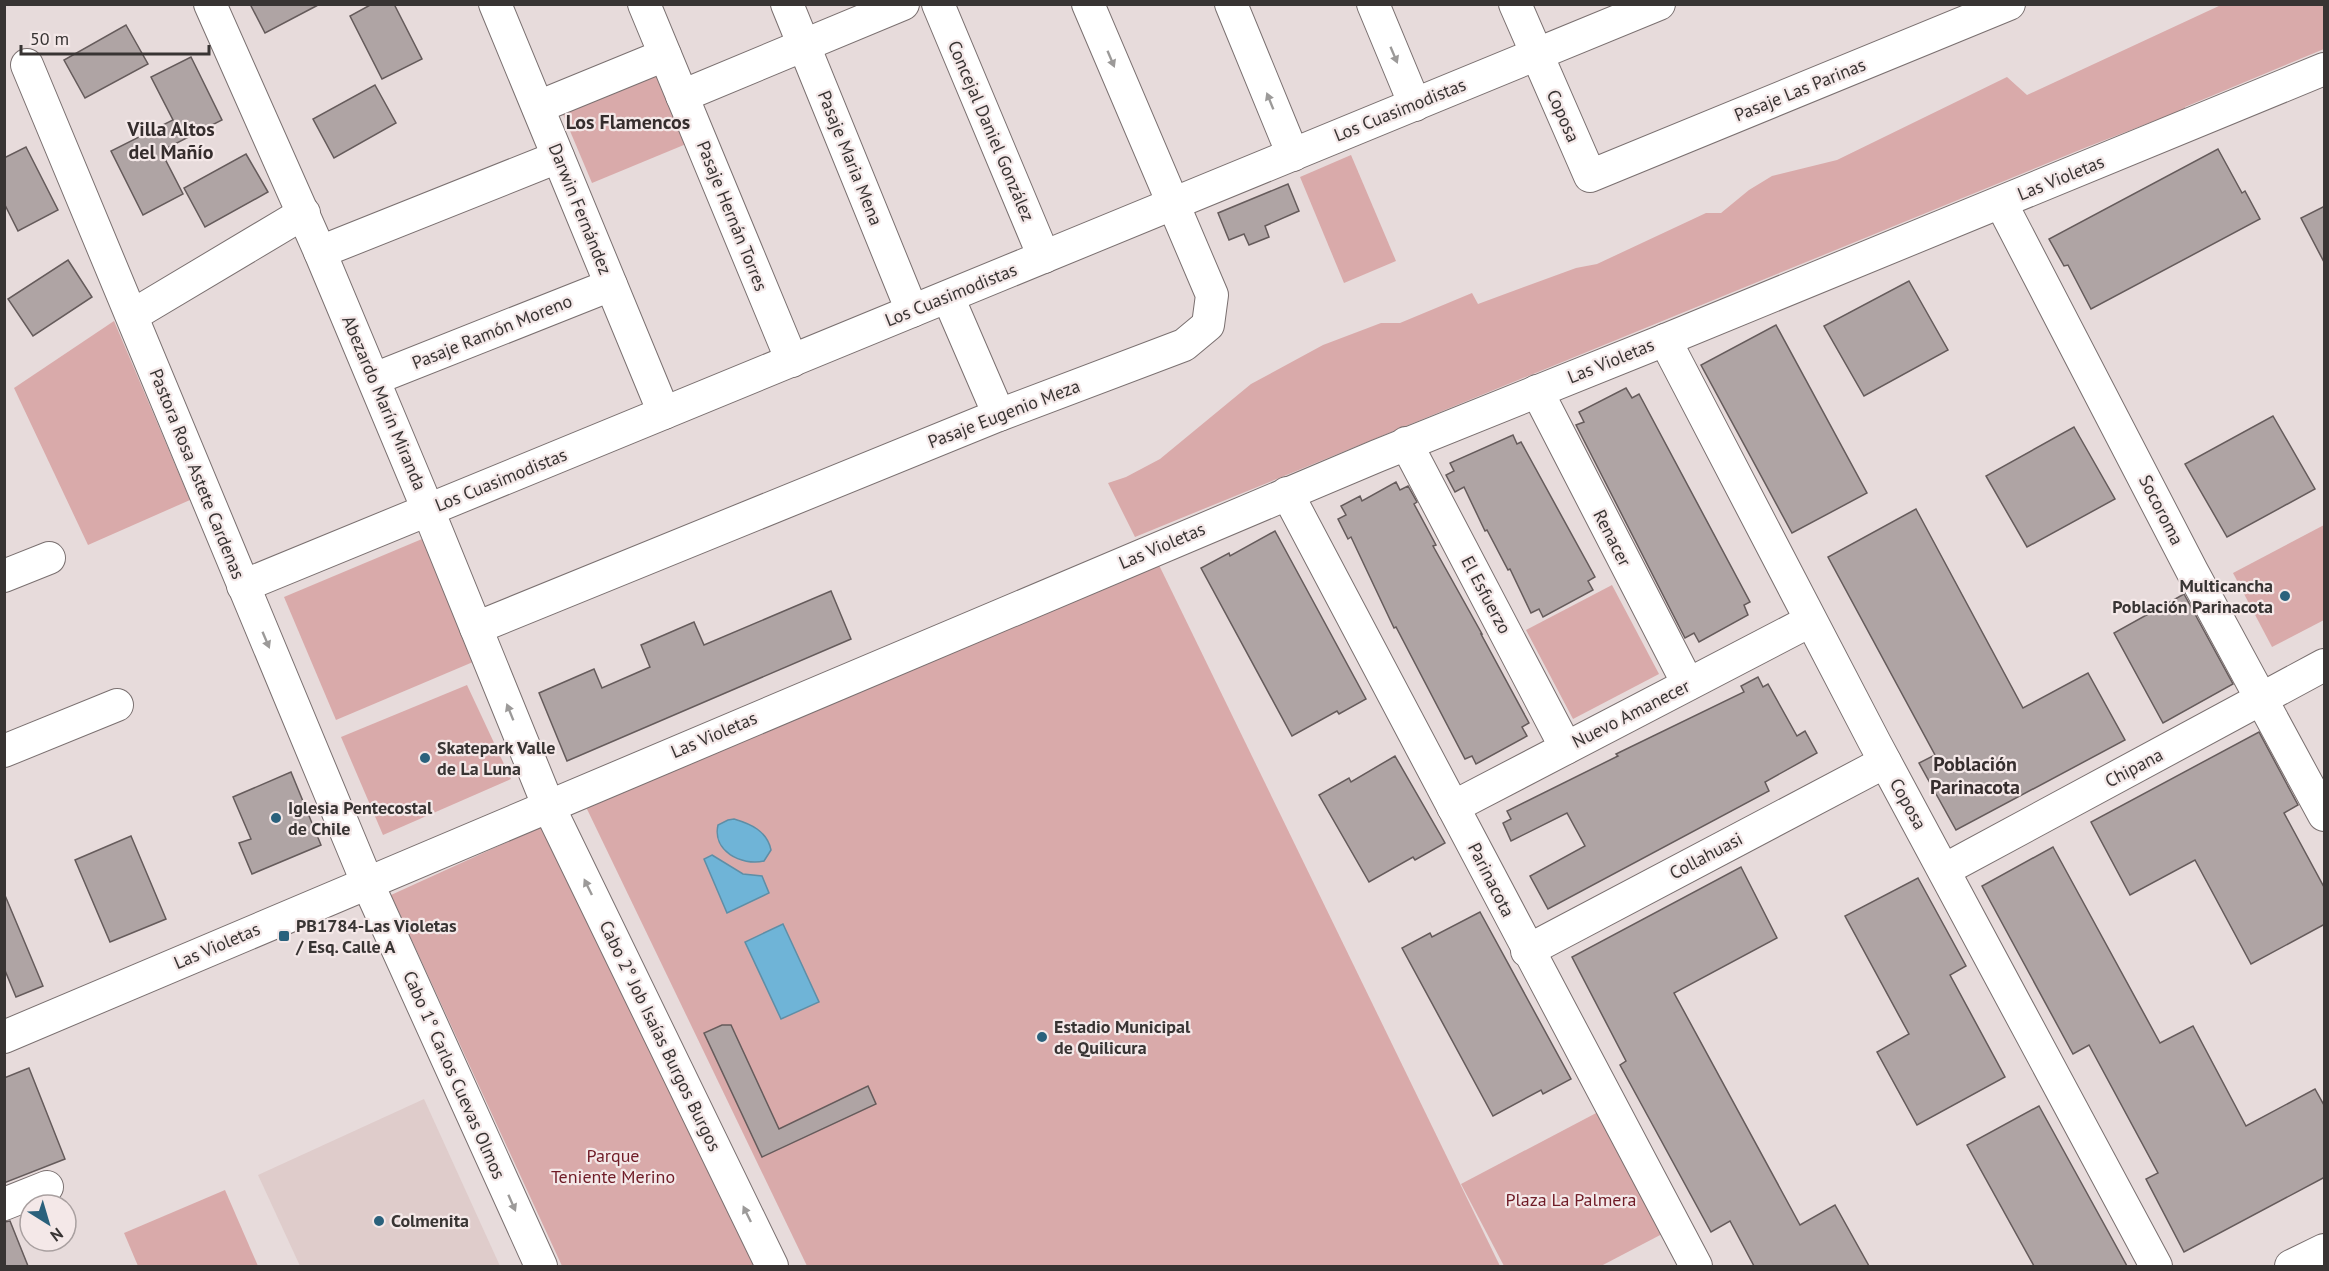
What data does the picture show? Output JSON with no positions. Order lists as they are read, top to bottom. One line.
{"streets":{"street":["Pasaje Las Parinas","Los Cuasimodistas","Coposa","Concejal Daniel González","Pasaje Maria Mena","Las Violetas","Darwin Fernández","Pasaje Hernán Torres","Pasaje Ramón Moreno","Abezardo Marín Miranda","Pasaje Eugenio Meza","Pastora Rosa Astete Cardenas","Socoroma","Renacer","El Esfuerzo","Nuevo Amanecer","Chipana","Collahuasi","Parinacota","Cabo 2° Job Isaías Burgos Burgos","Cabo 1° Carlos Cuevas Olmos"]},"crossings":[["Pasaje Las Parinas","Coposa"],["Los Cuasimodistas","Coposa"],["Los Cuasimodistas","Concejal Daniel González"],["Los Cuasimodistas","Pasaje Maria Mena"],["Los Cuasimodistas","Darwin Fernández"],["Los Cuasimodistas","Pasaje Hernán Torres"],["Los Cuasimodistas","Abezardo Marín Miranda"],["Los Cuasimodistas","Pasaje Eugenio Meza"],["Los Cuasimodistas","Pastora Rosa Astete Cardenas"],["Coposa","Las Violetas"],["Coposa","Nuevo Amanecer"],["Coposa","Chipana"],["Coposa","Collahuasi"],["Las Violetas","Abezardo Marín Miranda"],["Las Violetas","Pastora Rosa Astete Cardenas"],["Las Violetas","Socoroma"],["Las Violetas","Renacer"],["Las Violetas","El Esfuerzo"],["Las Violetas","Parinacota"],["Las Violetas","Cabo 2° Job Isaías Burgos Burgos"],["Las Violetas","Cabo 1° Carlos Cuevas Olmos"],["Darwin Fernández","Pasaje Ramón Moreno"],["Pasaje Ramón Moreno","Abezardo Marín Miranda"],["Abezardo Marín Miranda","Pasaje Eugenio Meza"],["Abezardo Marín Miranda","Cabo 2° Job Isaías Burgos Burgos"],["Pastora Rosa Astete Cardenas","Cabo 1° Carlos Cuevas Olmos"],["Socoroma","Chipana"],["Renacer","Nuevo Amanecer"],["El Esfuerzo","Nuevo Amanecer"],["Nuevo Amanecer","Parinacota"],["Collahuasi","Parinacota"]],"one_way":["Pastora Rosa Astete Cardenas","Cabo 2° Job Isaías Burgos Burgos","Cabo 1° Carlos Cuevas Olmos"],"districts":["Los Flamencos","Villa Altos del Mañío","Población Parinacota"],"parks":["Parque Teniente Merino","Plaza La Palmera"],"places":{"other":["Multicancha Población Parinacota","Skatepark Valle de La Luna","Iglesia Pentecostal de Chile","Estadio Municipal de Quilicura","Colmenita"],"transit":["PB1784-Las Violetas / Esq. Calle A"]},"scale_bar":"50 m","north":"bottom right"}
